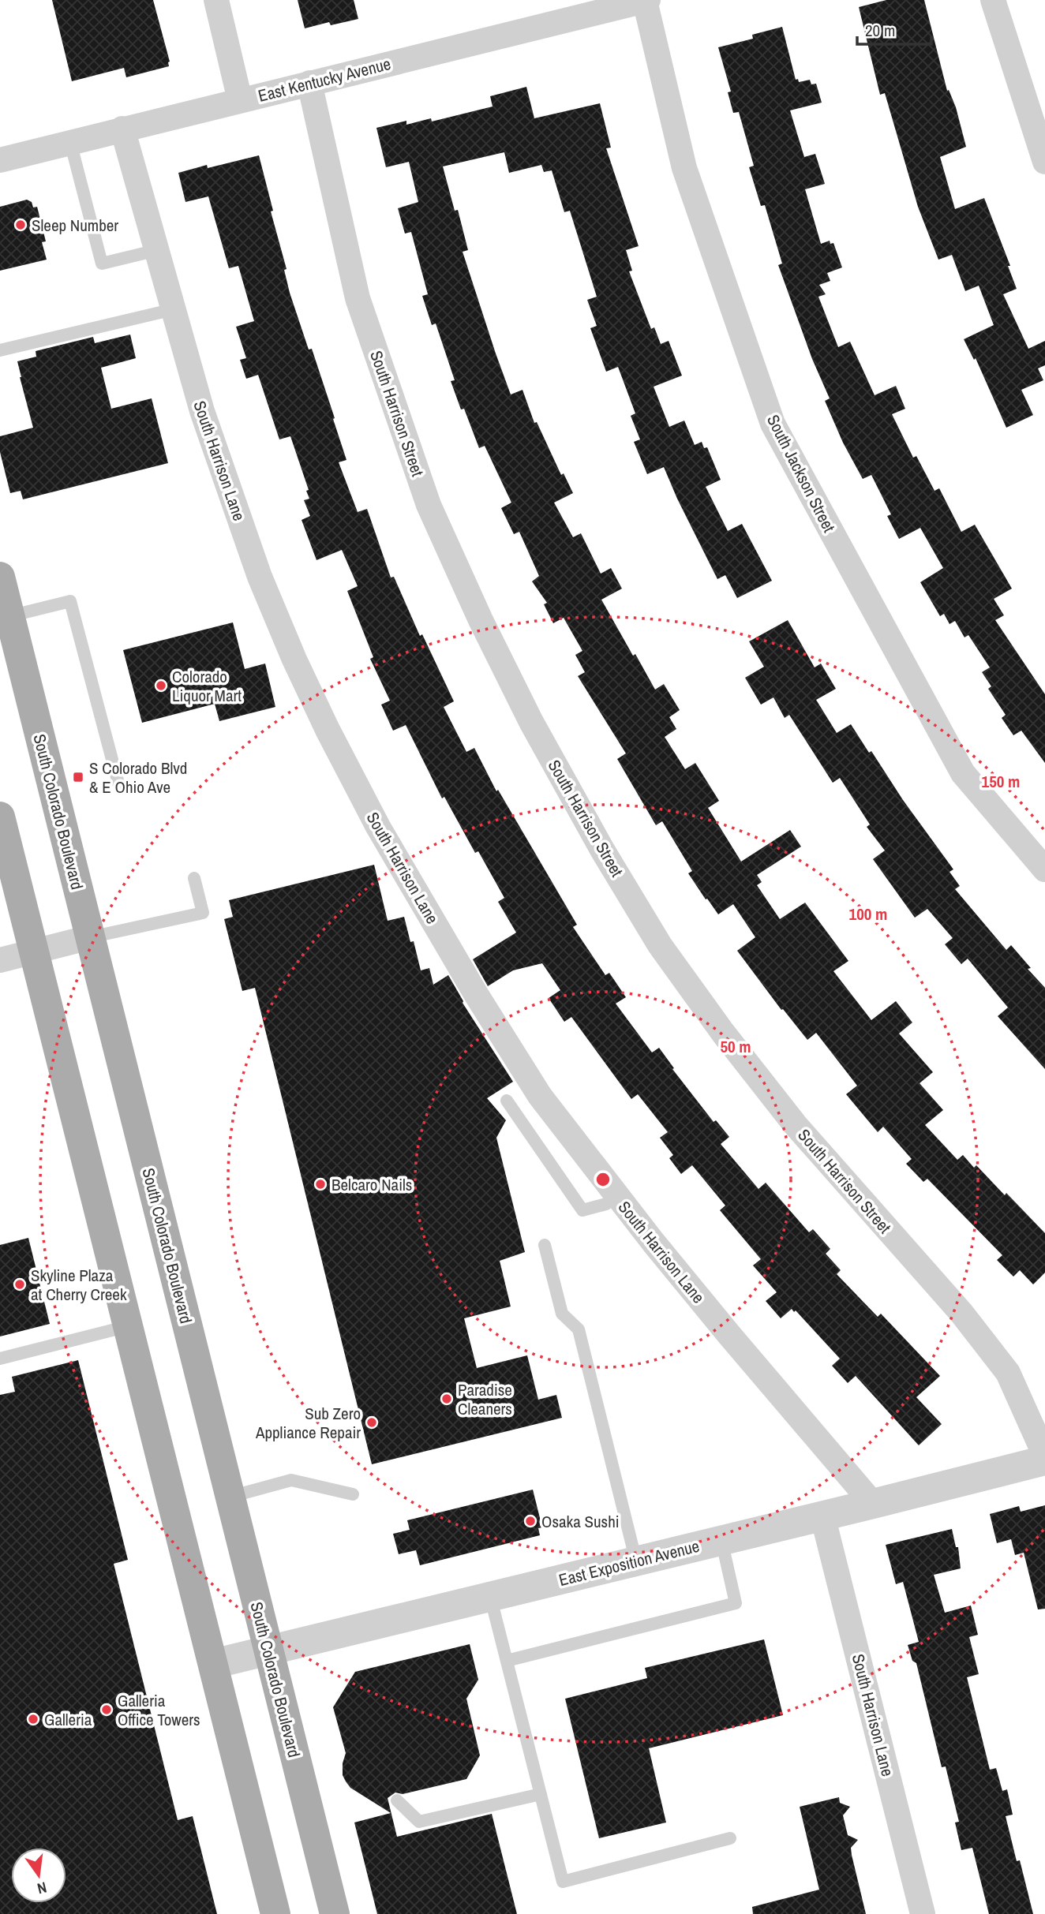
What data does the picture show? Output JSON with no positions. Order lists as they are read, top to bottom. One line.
{"streets":{"main road":["South Colorado Boulevard"],"street":["East Kentucky Avenue","South Harrison Street","South Harrison Lane","South Jackson Street","East Exposition Avenue"]},"crossings":[["East Kentucky Avenue","South Harrison Street"],["East Kentucky Avenue","South Harrison Lane"],["East Kentucky Avenue","South Jackson Street"],["South Harrison Lane","East Exposition Avenue"],["South Colorado Boulevard","East Exposition Avenue"]],"places":{"other":["Sleep Number","Colorado Liquor Mart","Belcaro Nails","Skyline Plaza at Cherry Creek","Paradise Cleaners","Sub Zero Appliance Repair","Osaka Sushi","Galleria Office Towers","Galleria"],"transit":["S Colorado Blvd & E Ohio Ave"]},"scale_bar":"20 m","north":"bottom","rings":["150 m","100 m","50 m"]}
